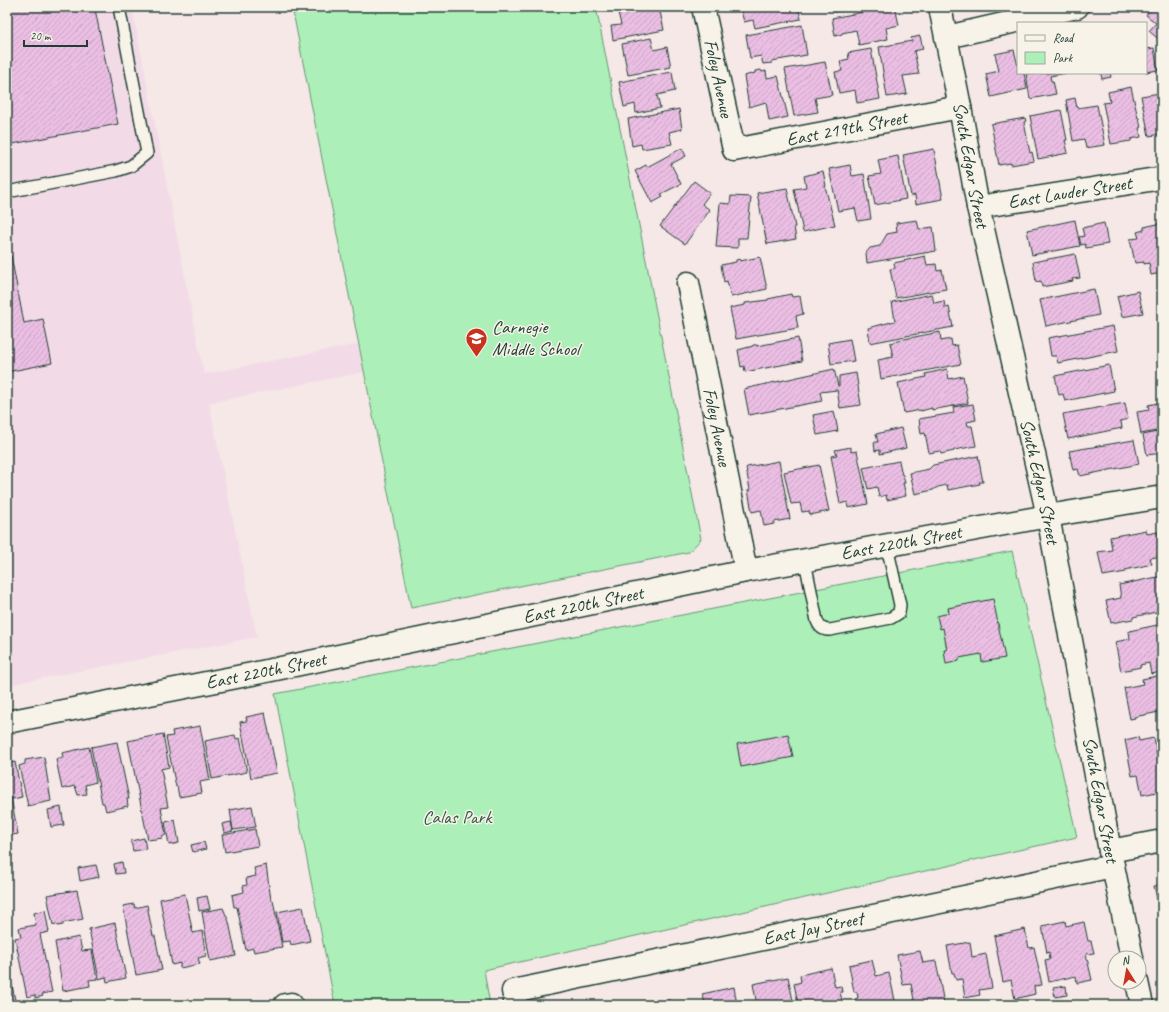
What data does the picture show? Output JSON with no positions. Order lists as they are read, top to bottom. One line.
{"streets":{"street":["Foley Avenue","East 219th Street","South Edgar Street","East Lauder Street","East 220th Street","East Jay Street"]},"crossings":[["Foley Avenue","East 219th Street"],["Foley Avenue","East 220th Street"],["East 219th Street","South Edgar Street"],["South Edgar Street","East Lauder Street"],["South Edgar Street","East 220th Street"],["South Edgar Street","East Jay Street"]],"parks":["Calas Park"],"places":{"school or university":["Carnegie Middle School"]},"legend":["Road","Park"],"scale_bar":"20 m","north":"top"}
